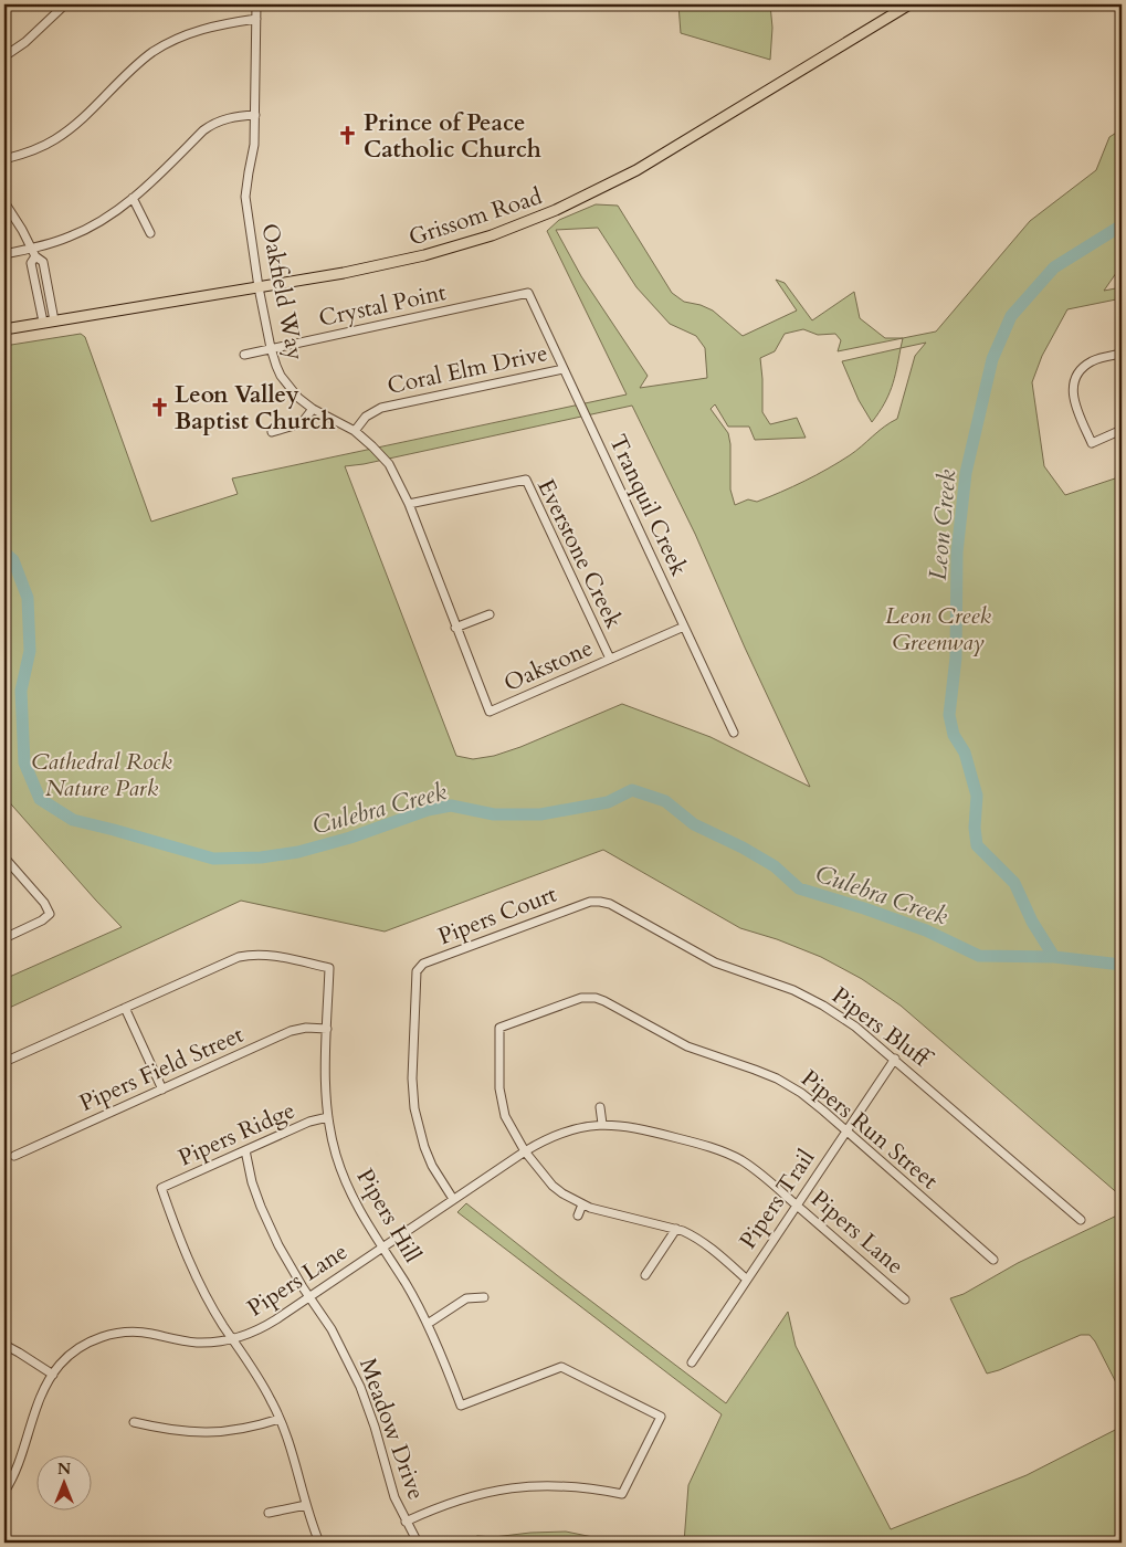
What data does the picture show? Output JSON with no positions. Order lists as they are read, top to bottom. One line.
{"streets":{"main road":["Grissom Road"],"street":["Oakfield Way","Crystal Point","Coral Elm Drive","Tranquil Creek","Everstone Creek","Oakstone","Pipers Court","Pipers Bluff","Pipers Field Street","Pipers Run Street","Pipers Ridge","Pipers Trail","Pipers Hill","Pipers Lane","Meadow Drive"]},"crossings":[["Grissom Road","Oakfield Way"],["Oakfield Way","Crystal Point"],["Oakfield Way","Coral Elm Drive"],["Oakfield Way","Everstone Creek"],["Oakfield Way","Oakstone"],["Crystal Point","Tranquil Creek"],["Coral Elm Drive","Tranquil Creek"],["Tranquil Creek","Oakstone"],["Everstone Creek","Oakstone"],["Pipers Court","Pipers Bluff"],["Pipers Court","Pipers Lane"],["Pipers Bluff","Pipers Trail"],["Pipers Field Street","Pipers Hill"],["Pipers Run Street","Pipers Trail"],["Pipers Run Street","Pipers Lane"],["Pipers Ridge","Pipers Hill"],["Pipers Ridge","Pipers Lane"],["Pipers Ridge","Meadow Drive"],["Pipers Trail","Pipers Lane"],["Pipers Hill","Pipers Lane"],["Pipers Hill","Meadow Drive"],["Pipers Lane","Meadow Drive"]],"water":["Leon Creek","Culebra Creek"],"parks":["Leon Creek Greenway","Cathedral Rock Nature Park"],"places":{"church":["Prince of Peace Catholic Church","Leon Valley Baptist Church"]},"north":"top"}
